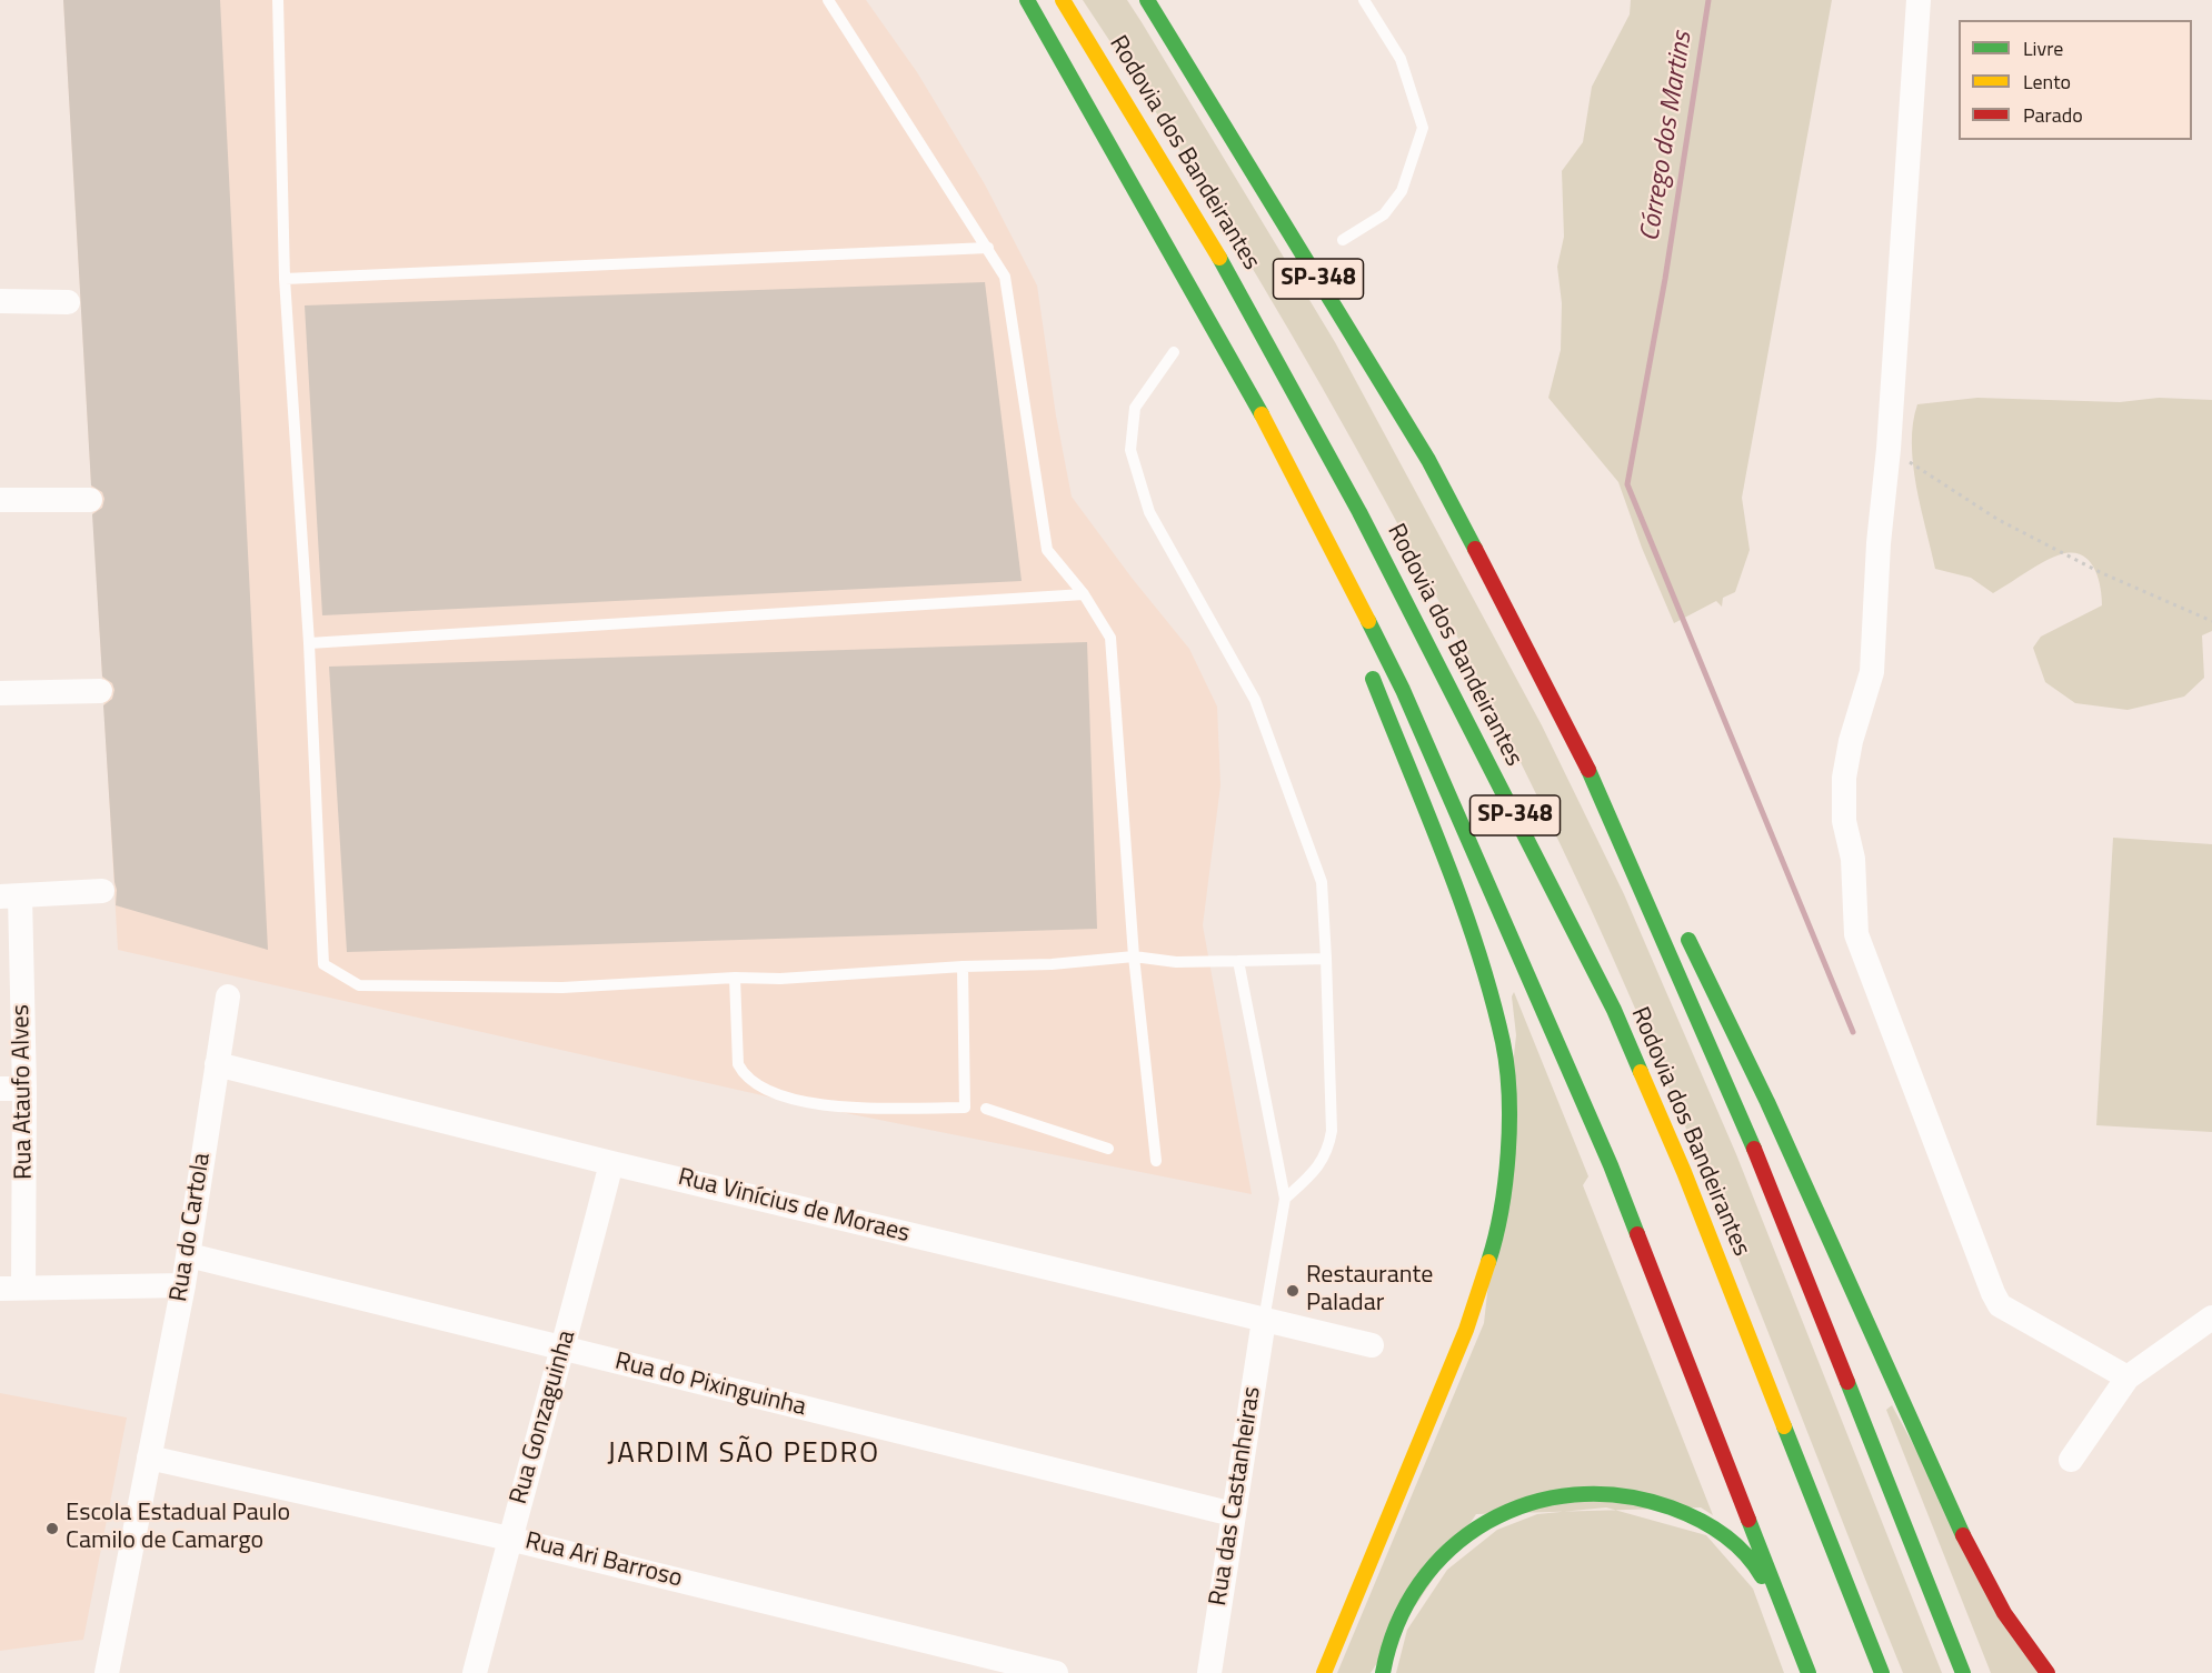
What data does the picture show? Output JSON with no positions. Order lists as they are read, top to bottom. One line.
{"streets":{"highway":["Rodovia dos Bandeirantes","SP-348"],"street":["Rua Ataufo Alves","Rua Vinícius de Moraes","Rua do Cartola","Rua do Pixinguinha","Rua Gonzaguinha","Rua das Castanheiras","Rua Ari Barroso"]},"crossings":[["Rua Vinícius de Moraes","Rua do Cartola"],["Rua Vinícius de Moraes","Rua Gonzaguinha"],["Rua Vinícius de Moraes","Rua das Castanheiras"],["Rua do Cartola","Rua do Pixinguinha"],["Rua do Cartola","Rua Ari Barroso"],["Rua do Pixinguinha","Rua Gonzaguinha"],["Rua do Pixinguinha","Rua das Castanheiras"],["Rua Gonzaguinha","Rua Ari Barroso"]],"districts":["JARDIM SÃO PEDRO"],"water":["Córrego dos Martins"],"places":["Restaurante Paladar","Escola Estadual Paulo Camilo de Camargo"],"legend":["Livre","Lento","Parado"]}
